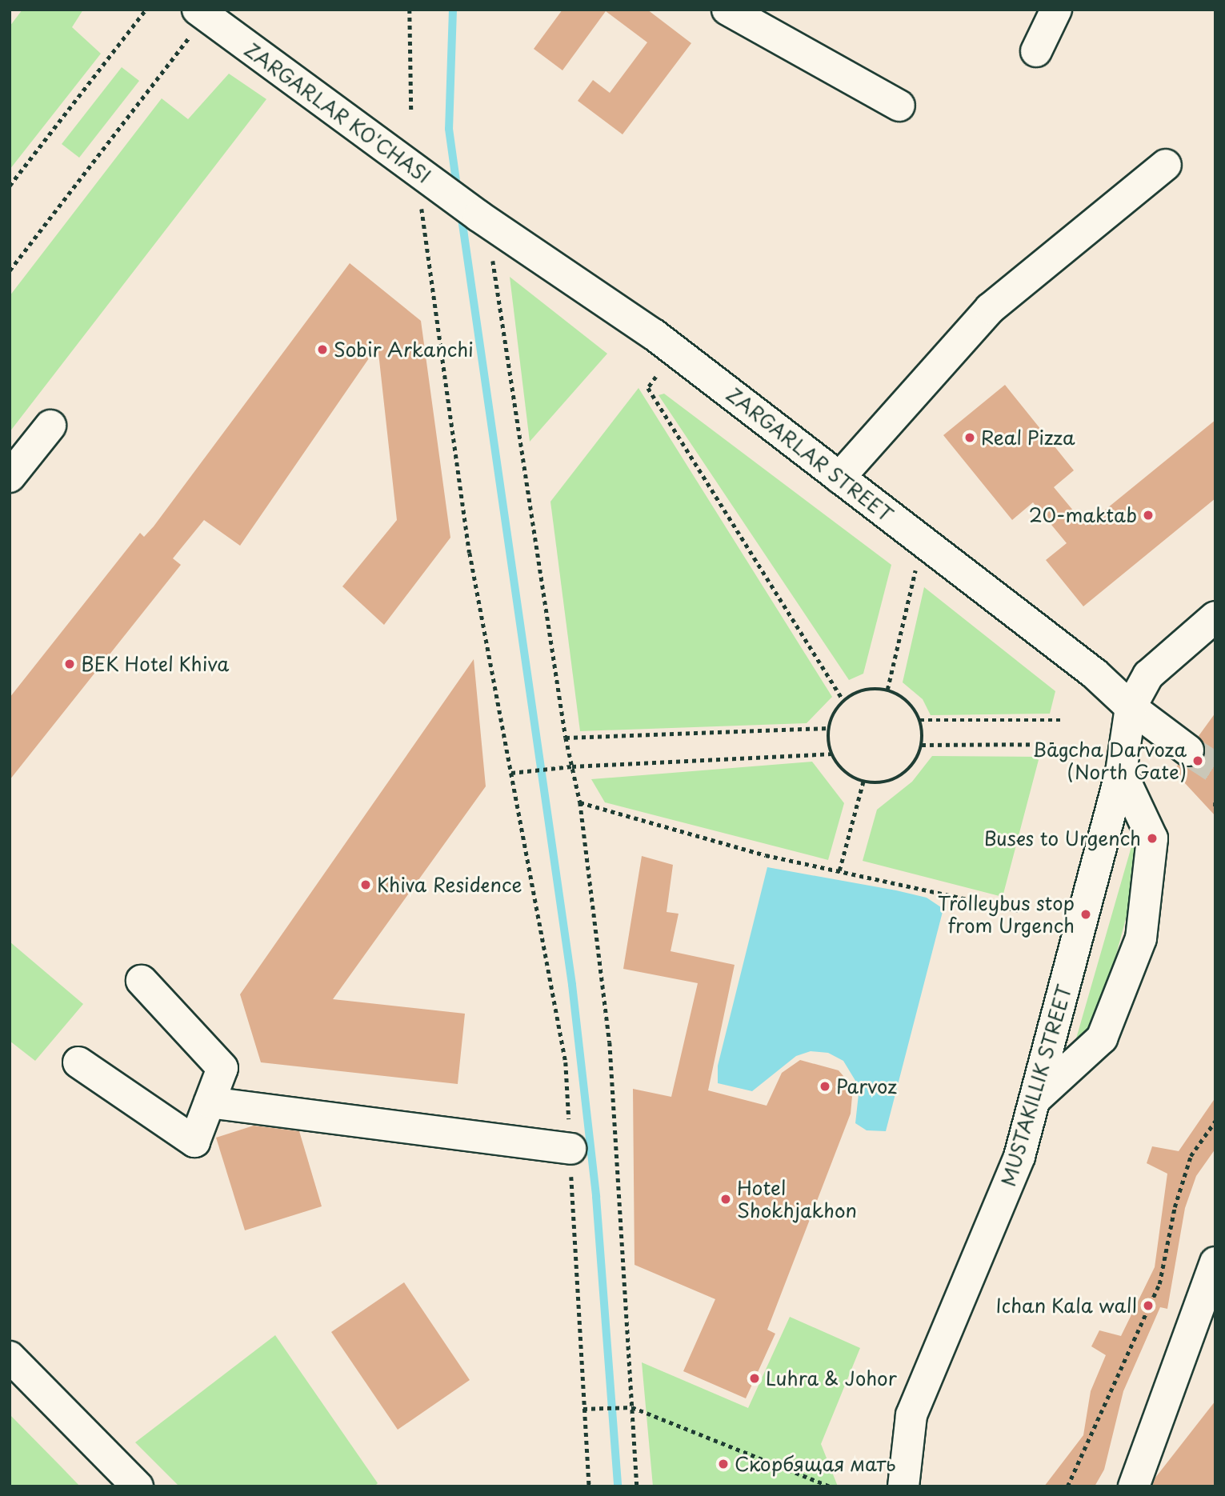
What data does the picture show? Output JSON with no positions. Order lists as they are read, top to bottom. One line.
{"streets":{"main road":["ZARGARLAR KO'CHASI","ZARGARLAR STREET","MUSTAKILLIK STREET"]},"crossings":[["ZARGARLAR KO'CHASI","ZARGARLAR STREET"],["ZARGARLAR STREET","MUSTAKILLIK STREET"]],"places":["Sobir Arkanchi","Real Pizza","20-maktab","BEK Hotel Khiva","Bagcha Darvoza (North Gate)","Buses to Urgench","Khiva Residence","Trolleybus stop from Urgench","Parvoz","Hotel Shokhjakhon","Ichan Kala wall","Luhra & Johor","Скорбящая мать"]}
